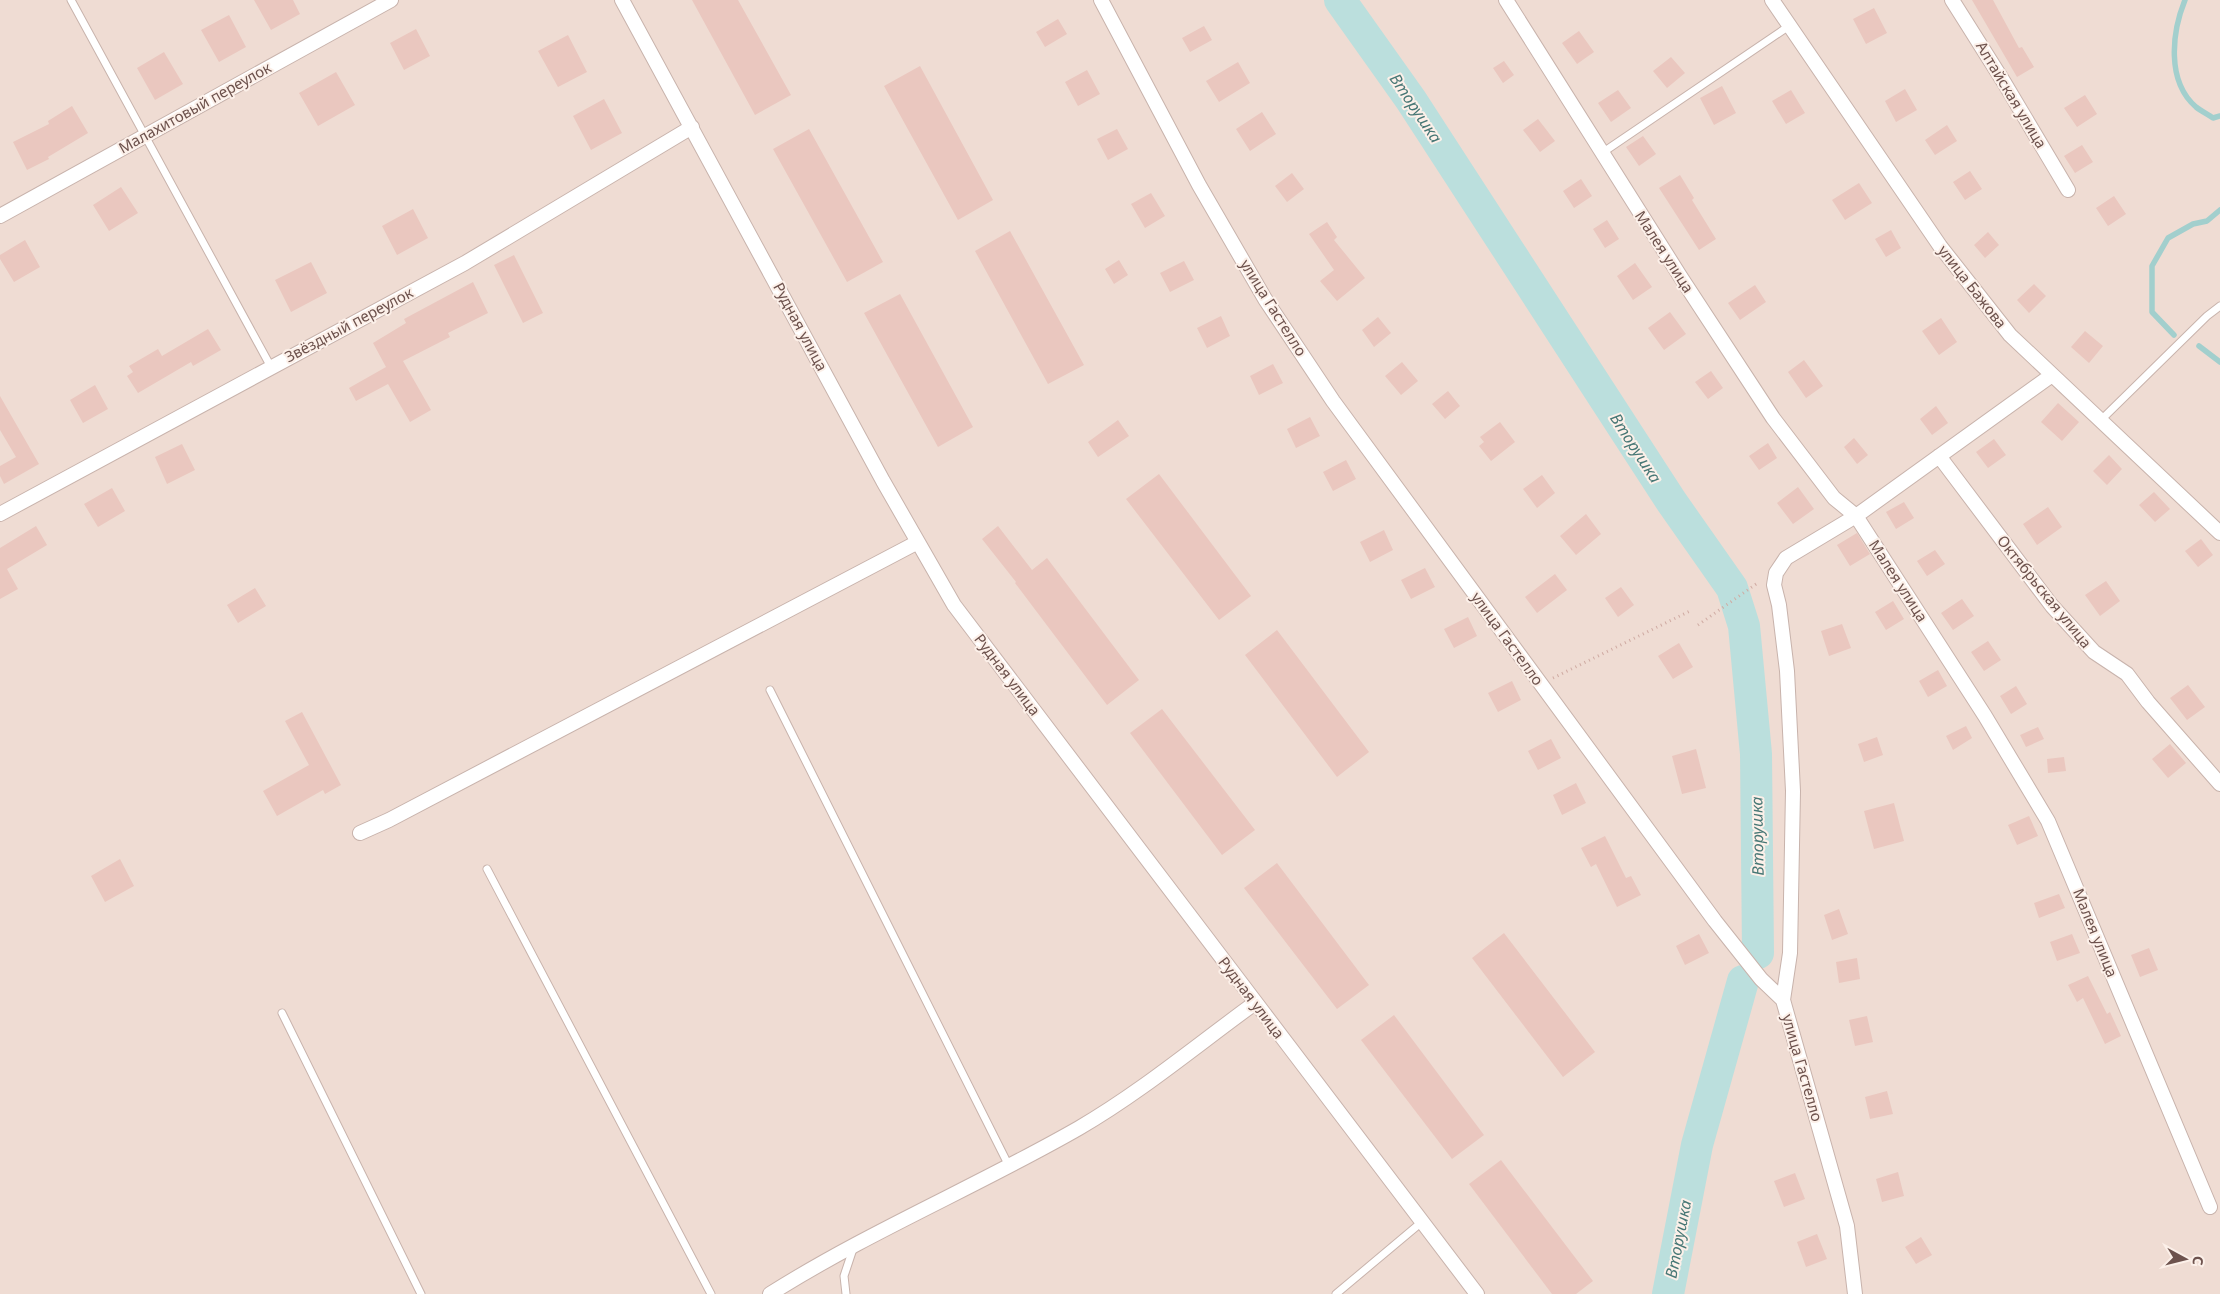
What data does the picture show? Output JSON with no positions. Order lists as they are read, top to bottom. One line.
{"streets":{"street":["Алтайская улица","Малахитовый переулок","Малея улица","улица Бажова","улица Гастелло","Звёздный переулок","Рудная улица","Октябрьская улица"]},"crossings":[["Звёздный переулок","Рудная улица"]],"water":["Вторушка"],"north":"right"}
